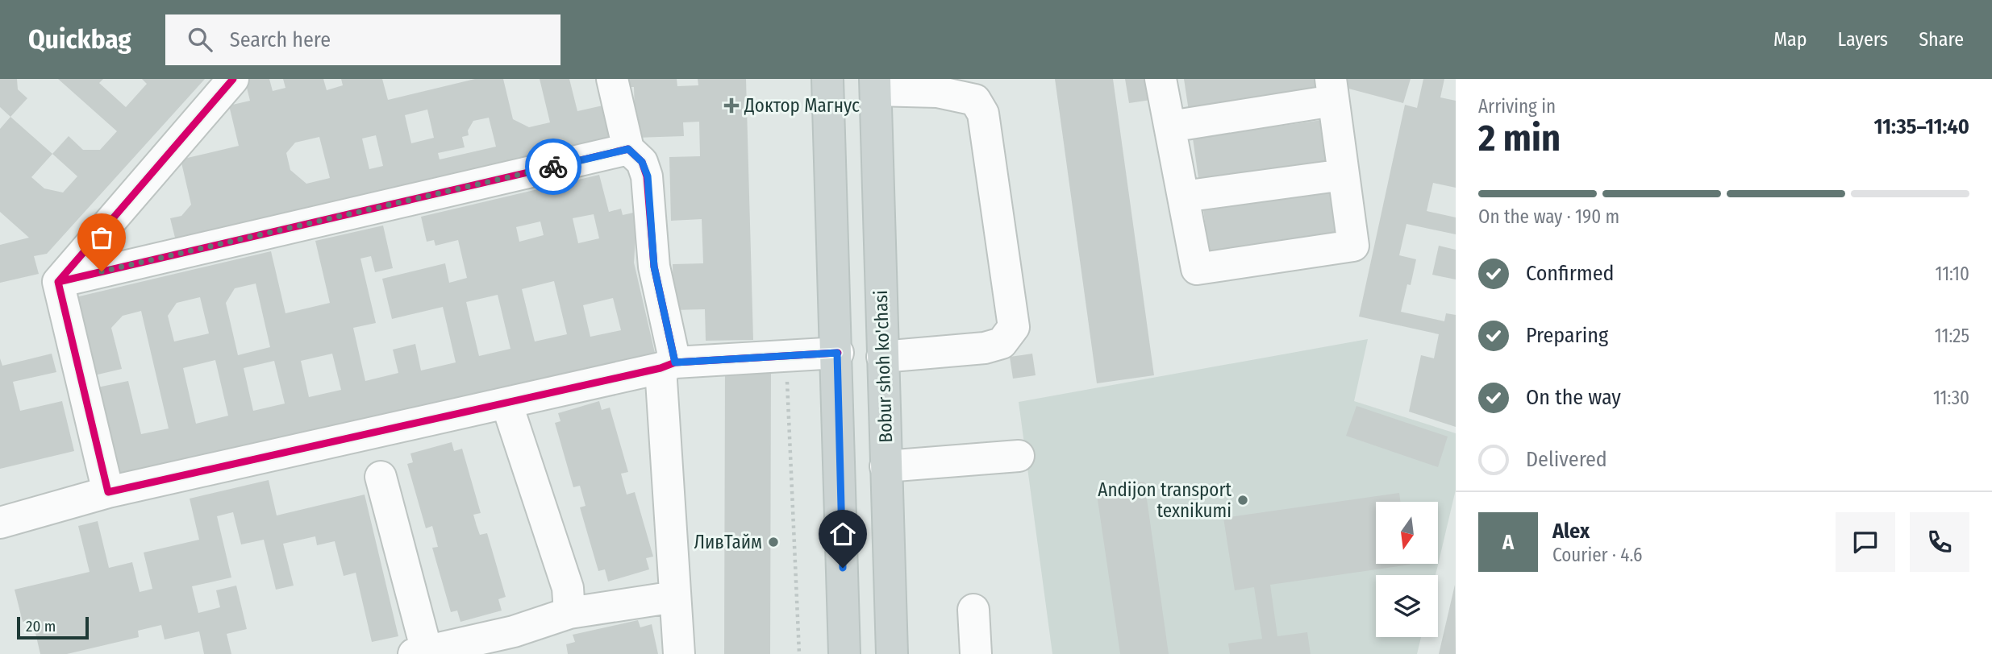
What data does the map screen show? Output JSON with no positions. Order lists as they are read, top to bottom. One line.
{"streets":{"main road":["Bobur shoh ko'chasi"]},"places":{"health":["Доктор Магнус"],"other":["Andijon transport texnikumi","ЛивТайм"]},"scale_bar":"20 m","north":"bottom","page":{"header":"Quickbag","search":"Search here","nav":["Map","Layers","Share"],"heading":["2 min","Arriving in","11:35–11:40"],"panel":["Alex","Courier · 4.6"],"bar":"On the way · 190 m","list":[["Confirmed","11:10"],["Preparing","11:25"],["On the way","11:30"],"Delivered"],"round":"A","scale":"20 m"}}
